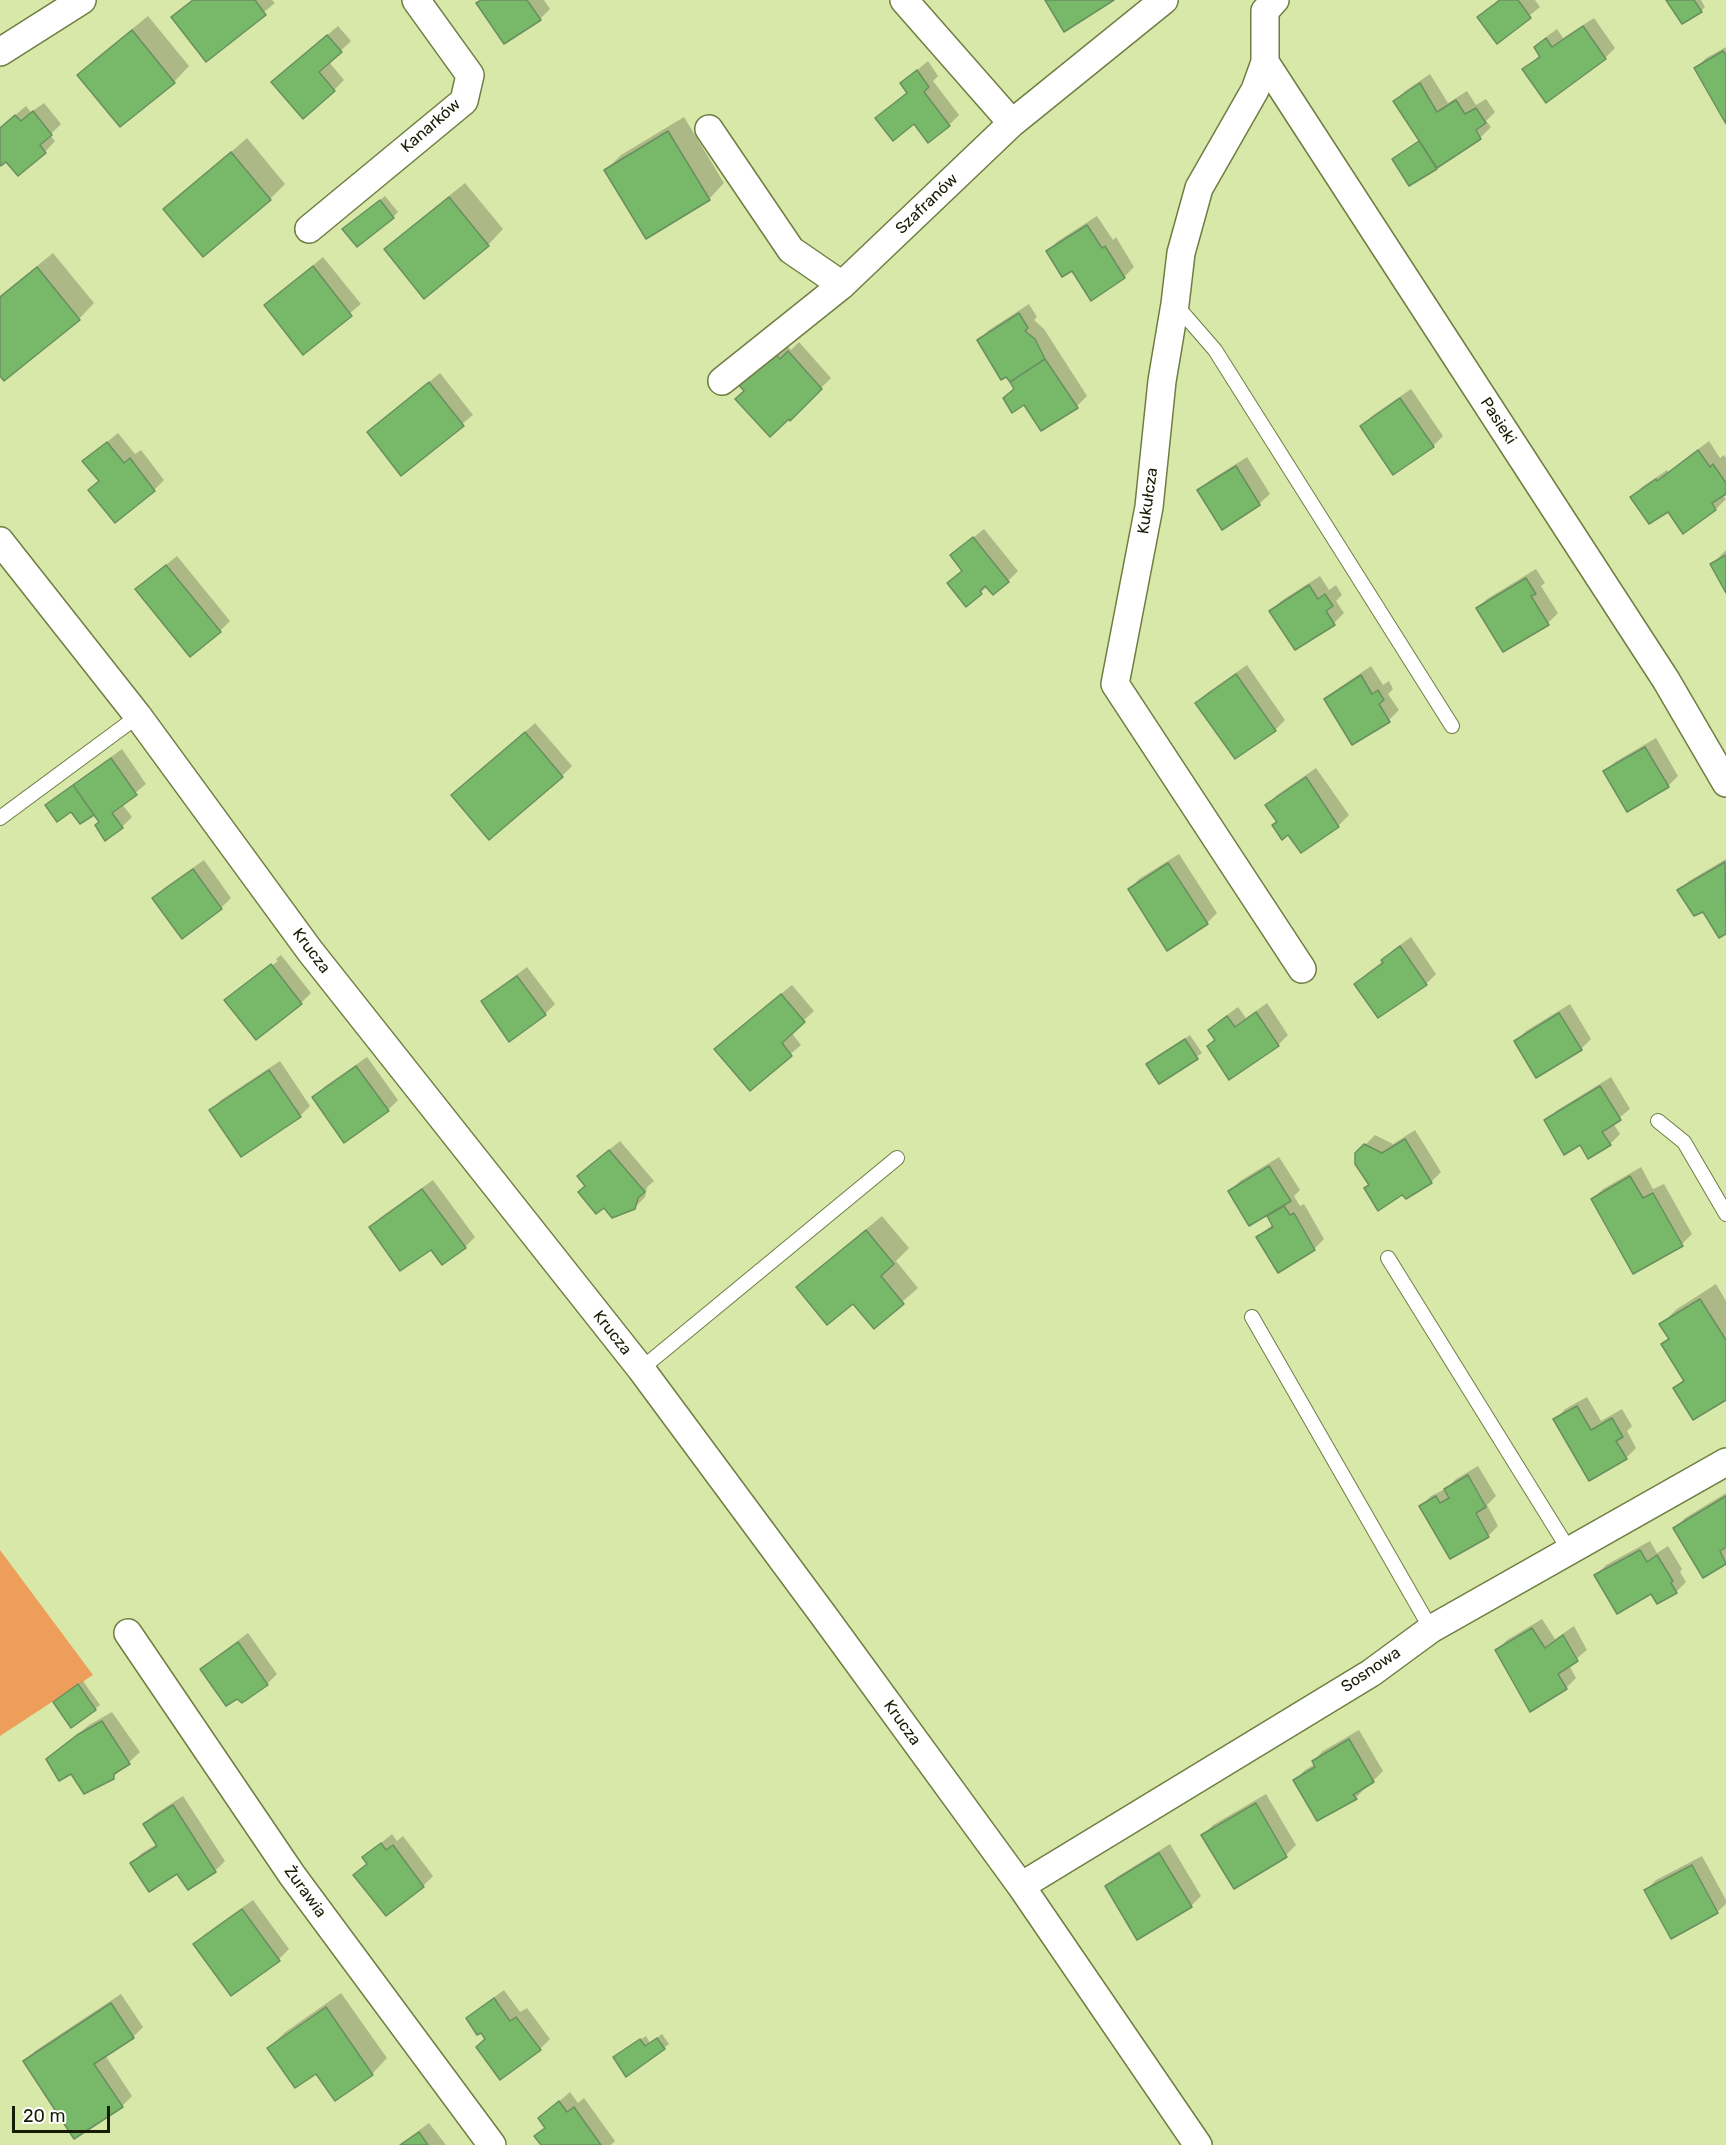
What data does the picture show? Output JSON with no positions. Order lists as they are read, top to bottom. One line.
{"streets":{"street":["Kanarków","Szafranów","Pasieki","Kukułcza","Krucza","Sosnowa","Żurawia"]},"crossings":[["Pasieki","Kukułcza"],["Krucza","Sosnowa"]],"scale_bar":"20 m"}
